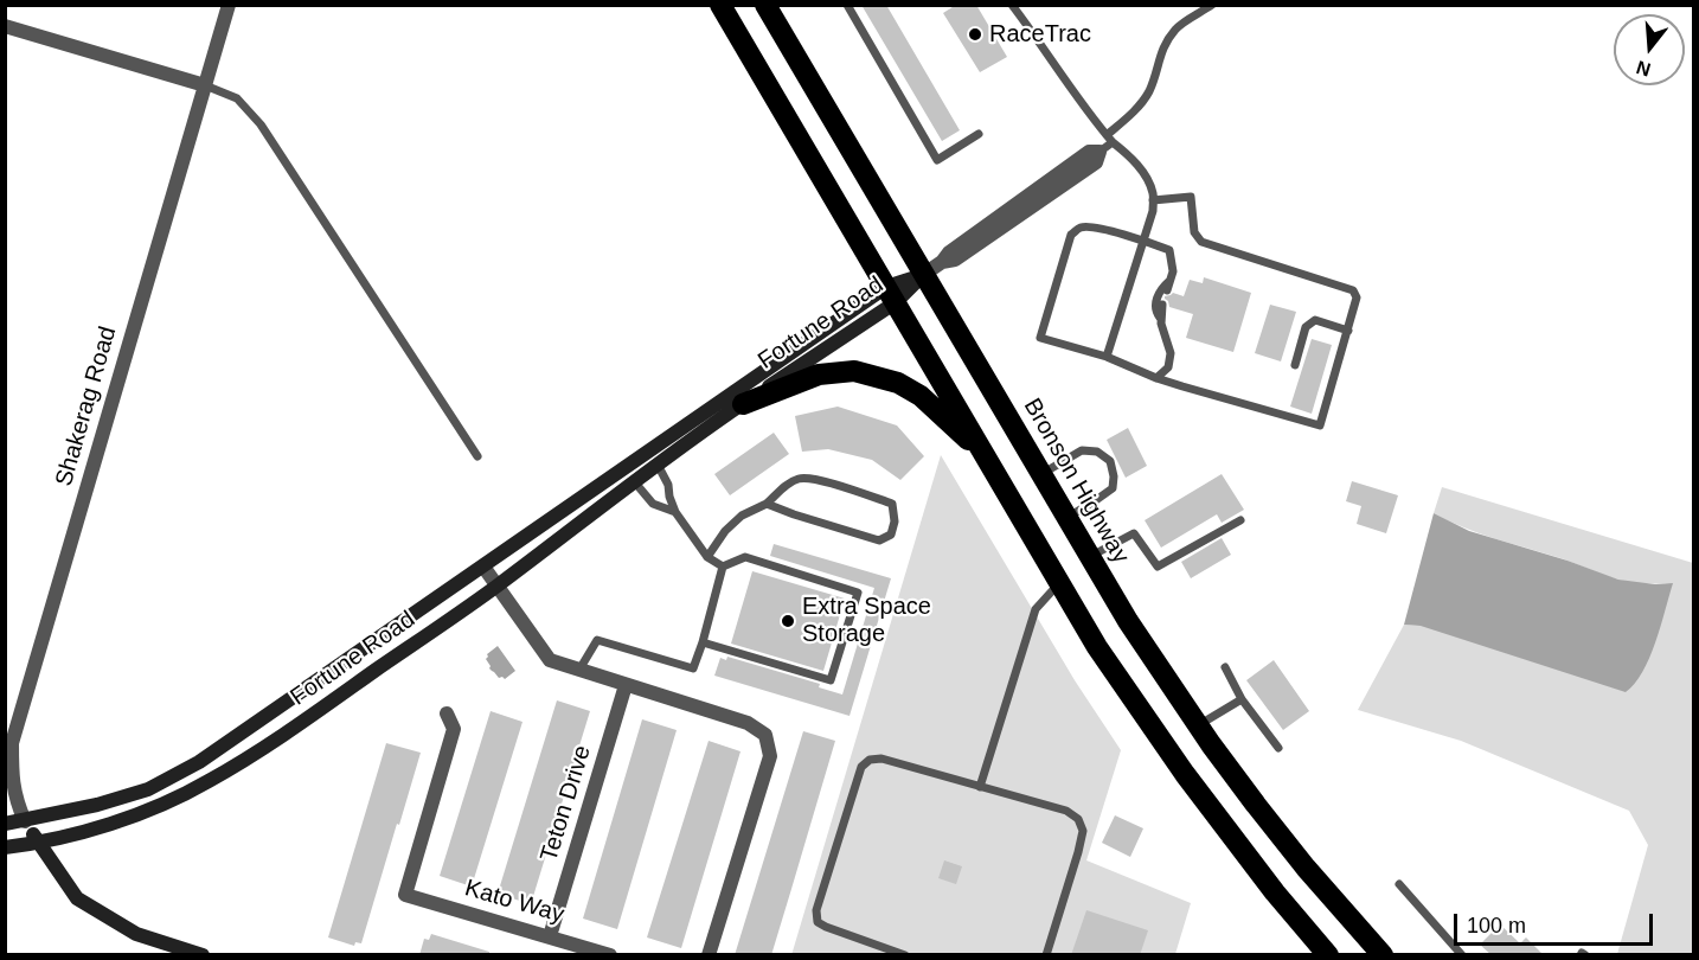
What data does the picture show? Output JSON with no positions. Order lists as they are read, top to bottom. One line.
{"streets":{"highway":["Bronson Highway"],"main road":["Fortune Road"],"street":["Shakerag Road","Teton Drive","Kato Way"]},"crossings":[["Fortune Road","Shakerag Road"],["Fortune Road","Bronson Highway"],["Teton Drive","Kato Way"]],"places":["RaceTrac","Extra Space Storage"],"scale_bar":"100 m","north":"bottom"}
